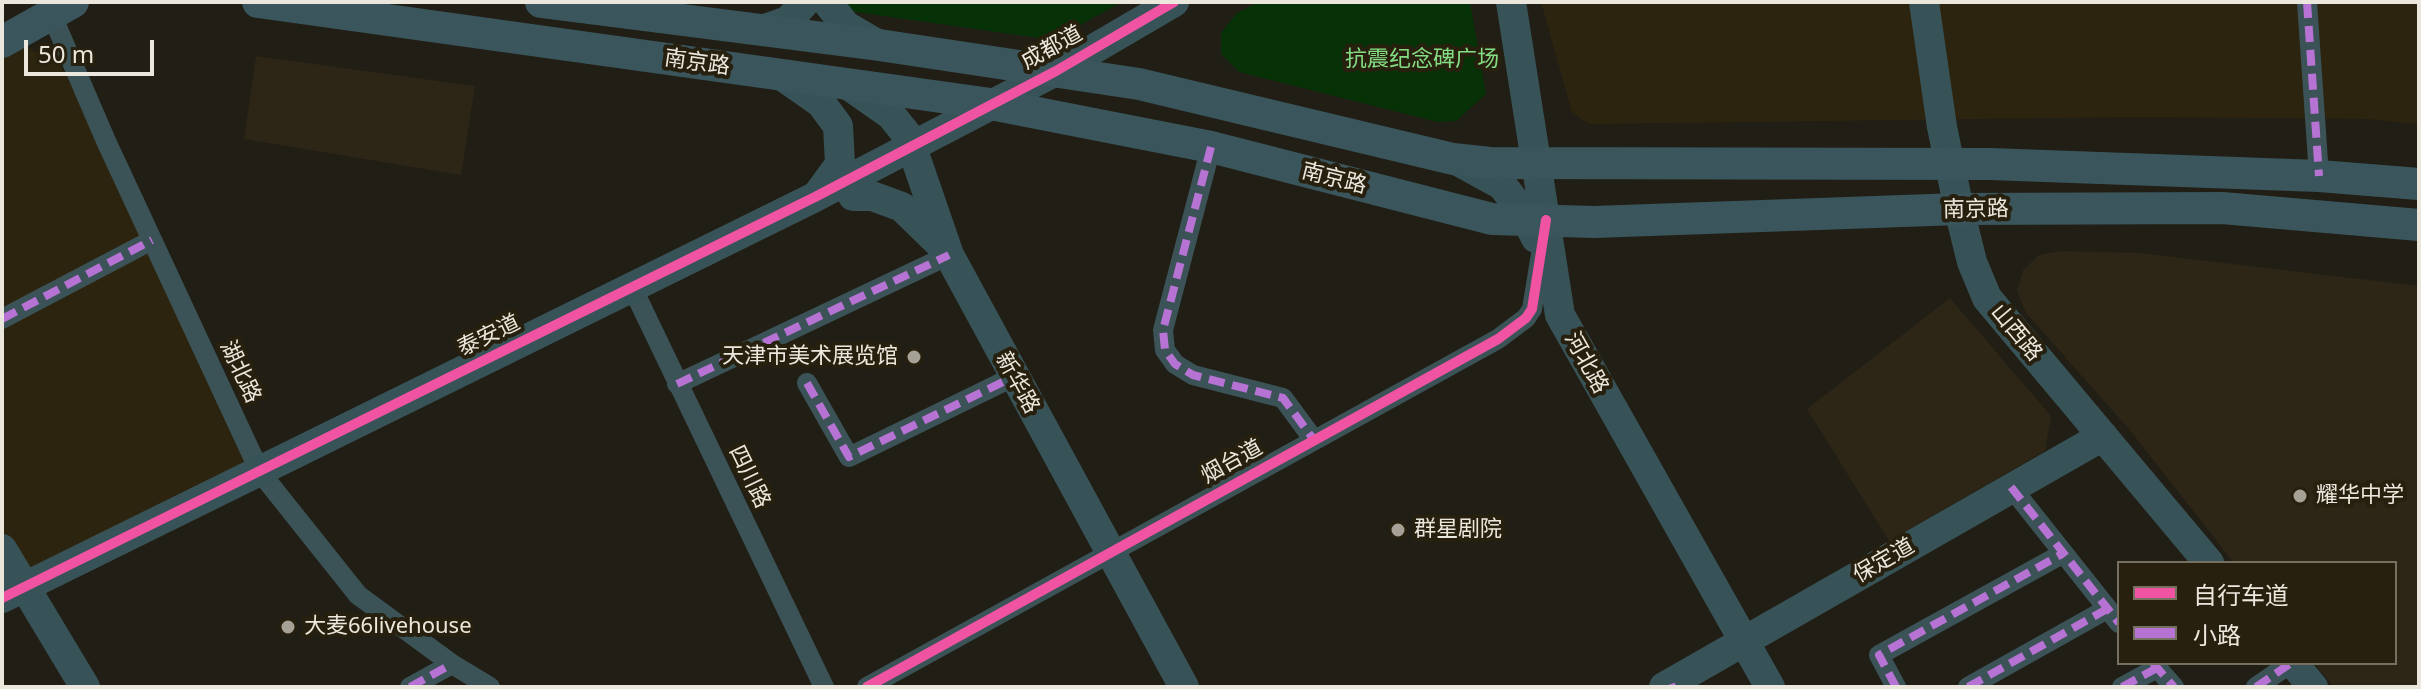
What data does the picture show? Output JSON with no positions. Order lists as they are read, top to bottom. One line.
{"streets":{"main road":["南京路"],"street":["成都道","山西路","泰安道","河北路","湖北路","新华路","烟台道","四川路","保定道"]},"crossings":[["成都道","南京路"],["成都道","泰安道"],["南京路","山西路"],["南京路","泰安道"],["南京路","河北路"],["南京路","新华路"],["山西路","保定道"],["泰安道","湖北路"],["泰安道","新华路"],["泰安道","四川路"],["河北路","烟台道"],["河北路","保定道"],["新华路","烟台道"]],"parks":["抗震纪念碑广场"],"places":["天津市美术展览馆","耀华中学","群星剧院","大麦66livehouse"],"legend":["自行车道","小路"],"scale_bar":"50 m"}
